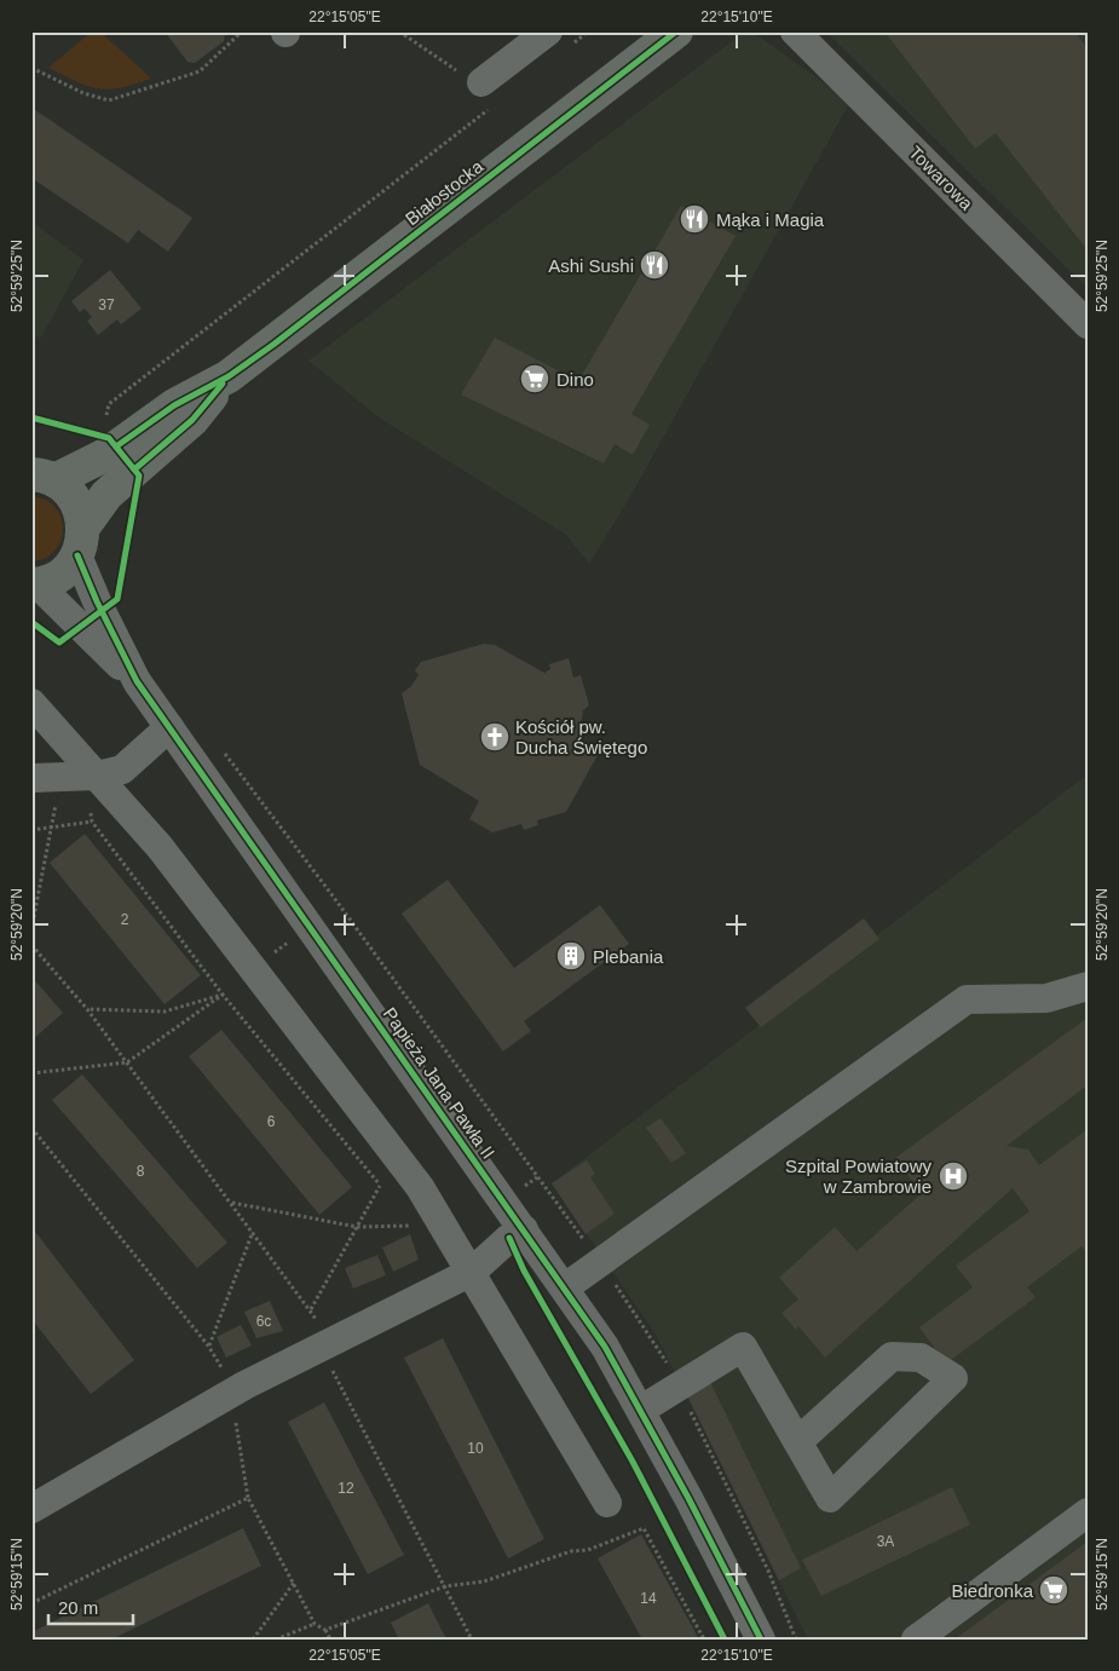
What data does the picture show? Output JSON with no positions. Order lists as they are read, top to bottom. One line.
{"streets":{"main road":["Białostocka"],"street":["Towarowa","Papieża Jana Pawła II"]},"crossings":[["Białostocka","Papieża Jana Pawła II"]],"places":{"restaurant":["Mąka i Magia","Ashi Sushi"],"supermarket":["Dino","Biedronka"],"church":["Kościół pw. Ducha Świętego"],"building":["Plebania"],"hospital":["Szpital Powiatowy w Zambrowie"]},"house_numbers":["37","2","6","8","6c","10","12","3A","14"],"scale_bar":"20 m","coordinates":["22°15'05\"E","22°15'10\"E","52°59'25\"N","52°59'20\"N","52°59'15\"N"]}
